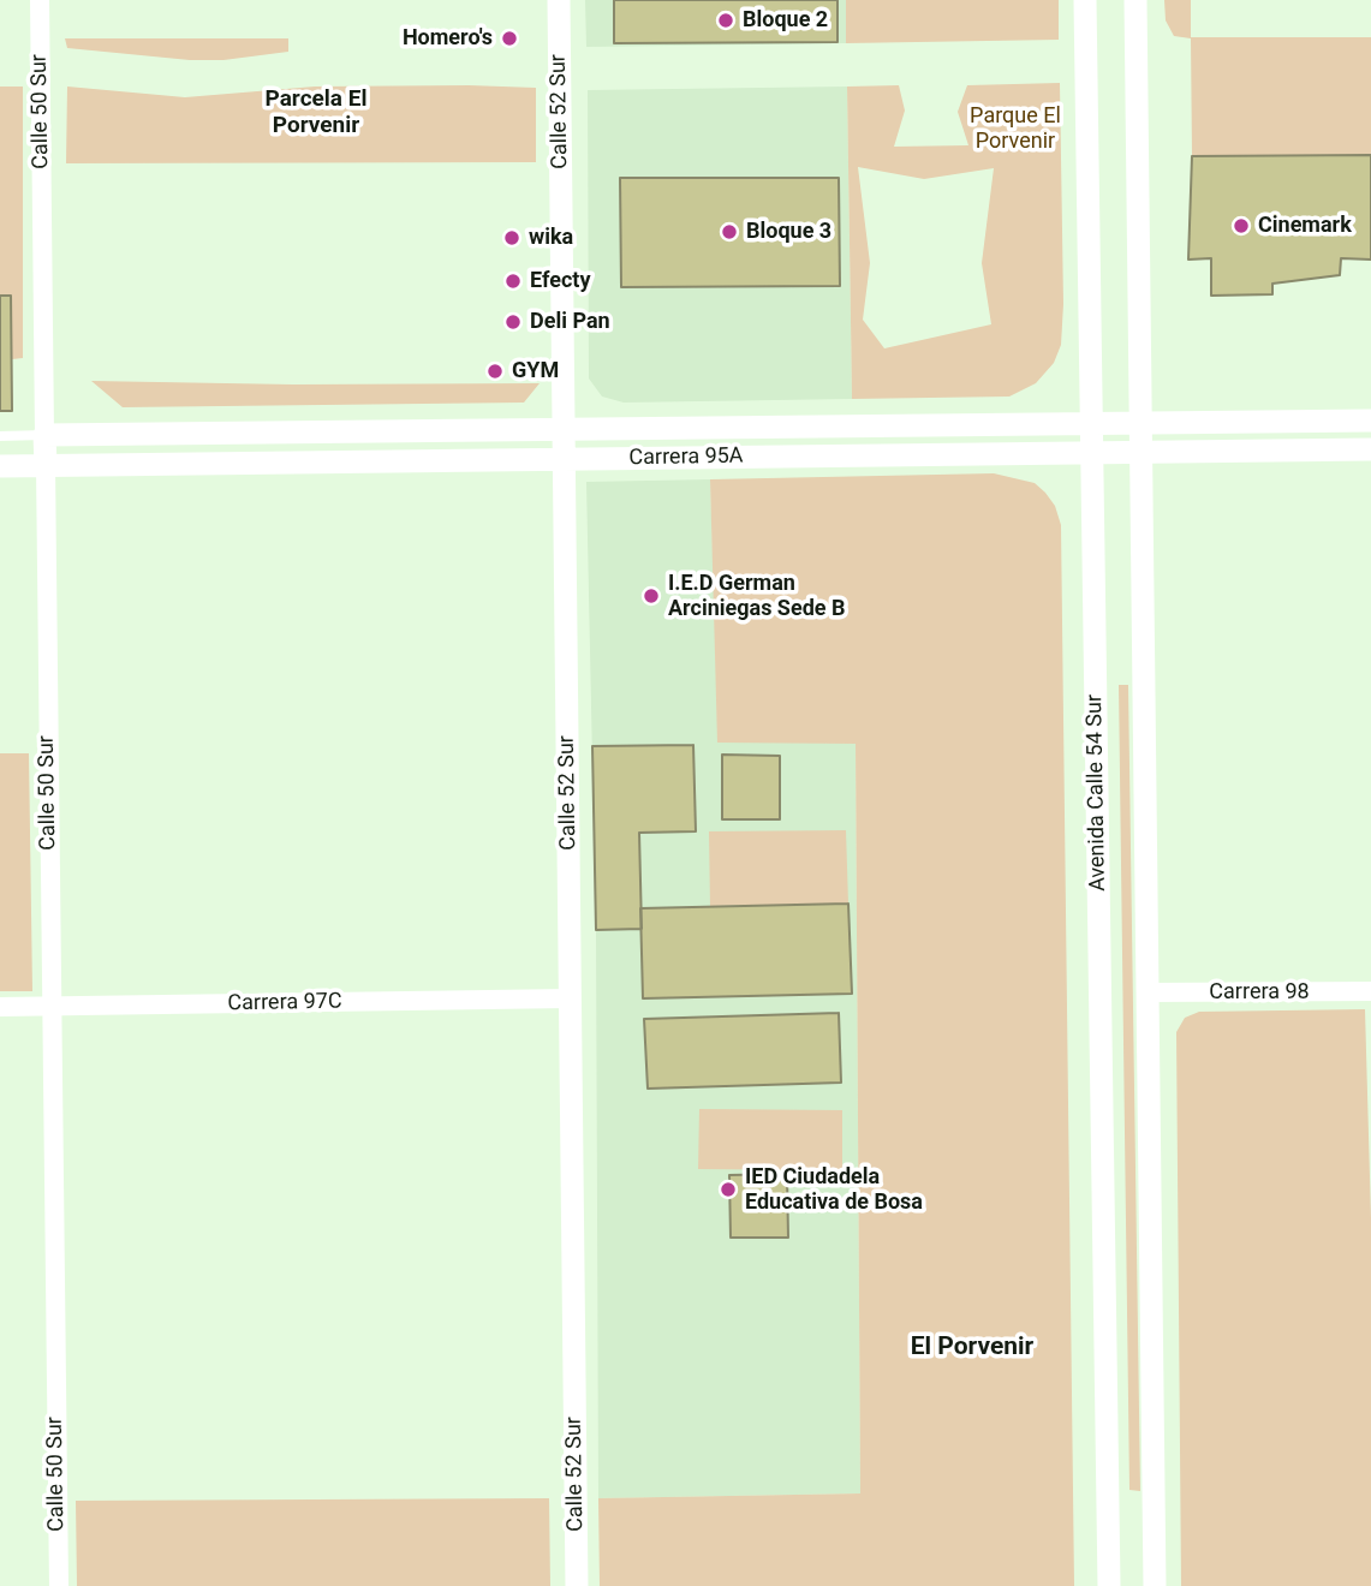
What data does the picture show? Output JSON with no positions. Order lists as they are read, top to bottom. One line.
{"streets":{"street":["Calle 50 Sur","Calle 52 Sur","Carrera 95A","Avenida Calle 54 Sur","Carrera 98","Carrera 97C"]},"crossings":[["Calle 50 Sur","Carrera 95A"],["Calle 50 Sur","Carrera 97C"],["Calle 52 Sur","Carrera 95A"],["Calle 52 Sur","Carrera 97C"],["Carrera 95A","Avenida Calle 54 Sur"]],"districts":["Parcela El Porvenir","El Porvenir"],"parks":["Parque El Porvenir"],"places":["Bloque 2","Homero's","Cinemark","Bloque 3","wika","Efecty","Deli Pan","GYM","I.E.D German Arciniegas Sede B","IED Ciudadela Educativa de Bosa"]}
